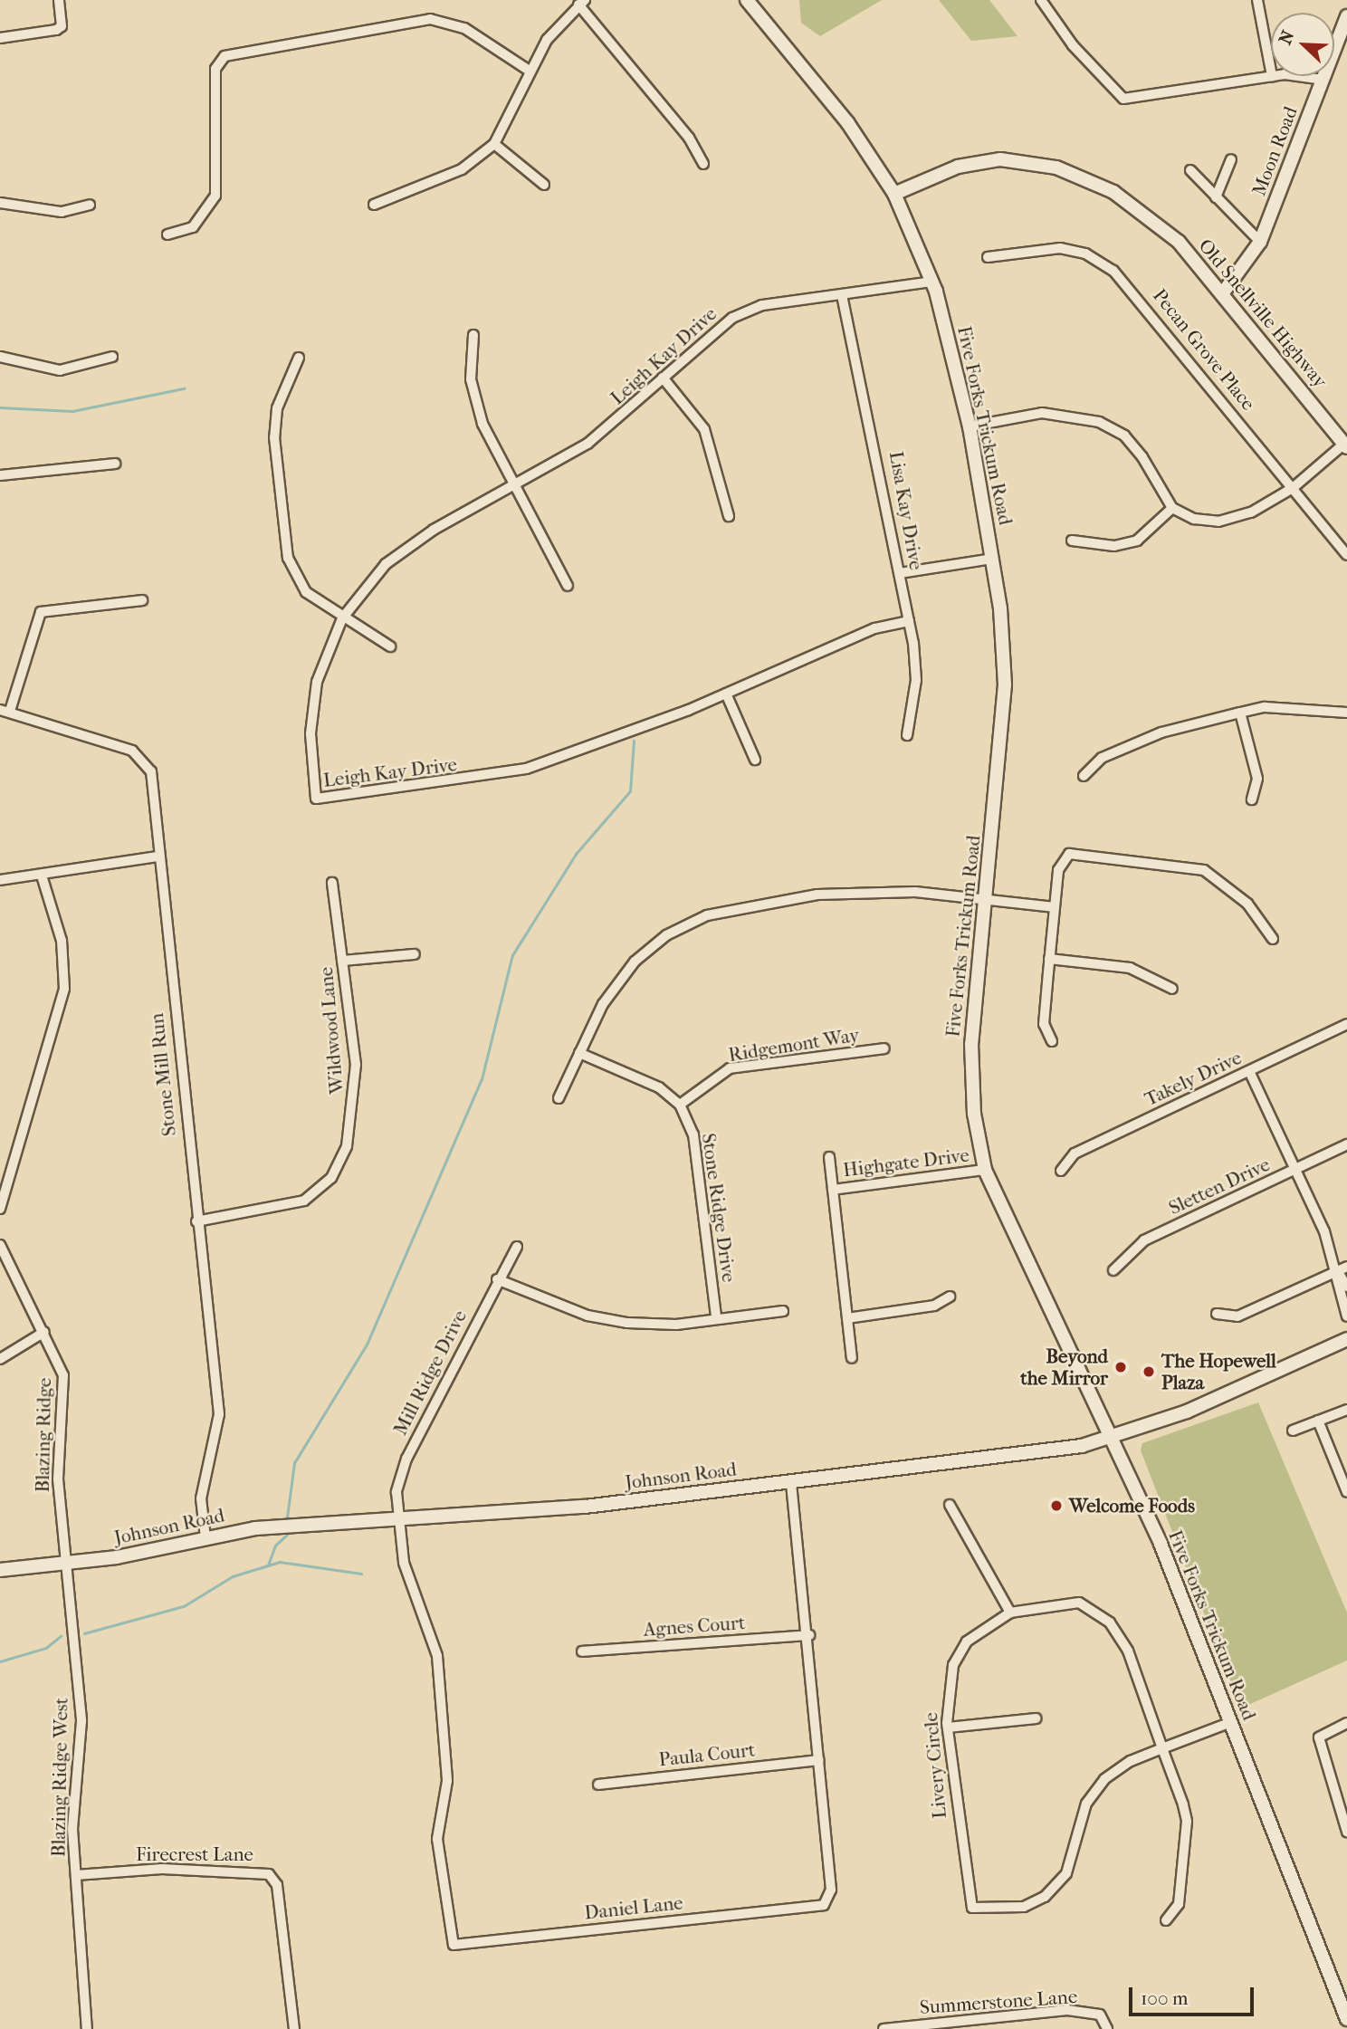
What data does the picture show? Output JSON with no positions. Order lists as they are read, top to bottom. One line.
{"streets":{"street":["Moon Road","Old Snellville Highway","Pecan Grove Place","Leigh Kay Drive","Five Forks Trickum Road","Lisa Kay Drive","Wildwood Lane","Ridgemont Way","Stone Mill Run","Takely Drive","Highgate Drive","Sletten Drive","Stone Ridge Drive","Mill Ridge Drive","Blazing Ridge","Johnson Road","Agnes Court","Paula Court","Livery Circle","Blazing Ridge West","Firecrest Lane","Daniel Lane","Summerstone Lane"]},"crossings":[["Moon Road","Old Snellville Highway"],["Old Snellville Highway","Five Forks Trickum Road"],["Leigh Kay Drive","Five Forks Trickum Road"],["Leigh Kay Drive","Lisa Kay Drive"],["Five Forks Trickum Road","Highgate Drive"],["Five Forks Trickum Road","Johnson Road"],["Five Forks Trickum Road","Livery Circle"],["Wildwood Lane","Stone Mill Run"],["Ridgemont Way","Stone Ridge Drive"],["Stone Mill Run","Johnson Road"],["Mill Ridge Drive","Johnson Road"],["Mill Ridge Drive","Daniel Lane"],["Blazing Ridge","Johnson Road"],["Blazing Ridge","Blazing Ridge West"],["Johnson Road","Blazing Ridge West"],["Johnson Road","Daniel Lane"],["Agnes Court","Daniel Lane"],["Paula Court","Daniel Lane"],["Blazing Ridge West","Firecrest Lane"]],"places":["Beyond the Mirror","The Hopewell Plaza","Welcome Foods"],"scale_bar":"100 m","north":"top left"}
